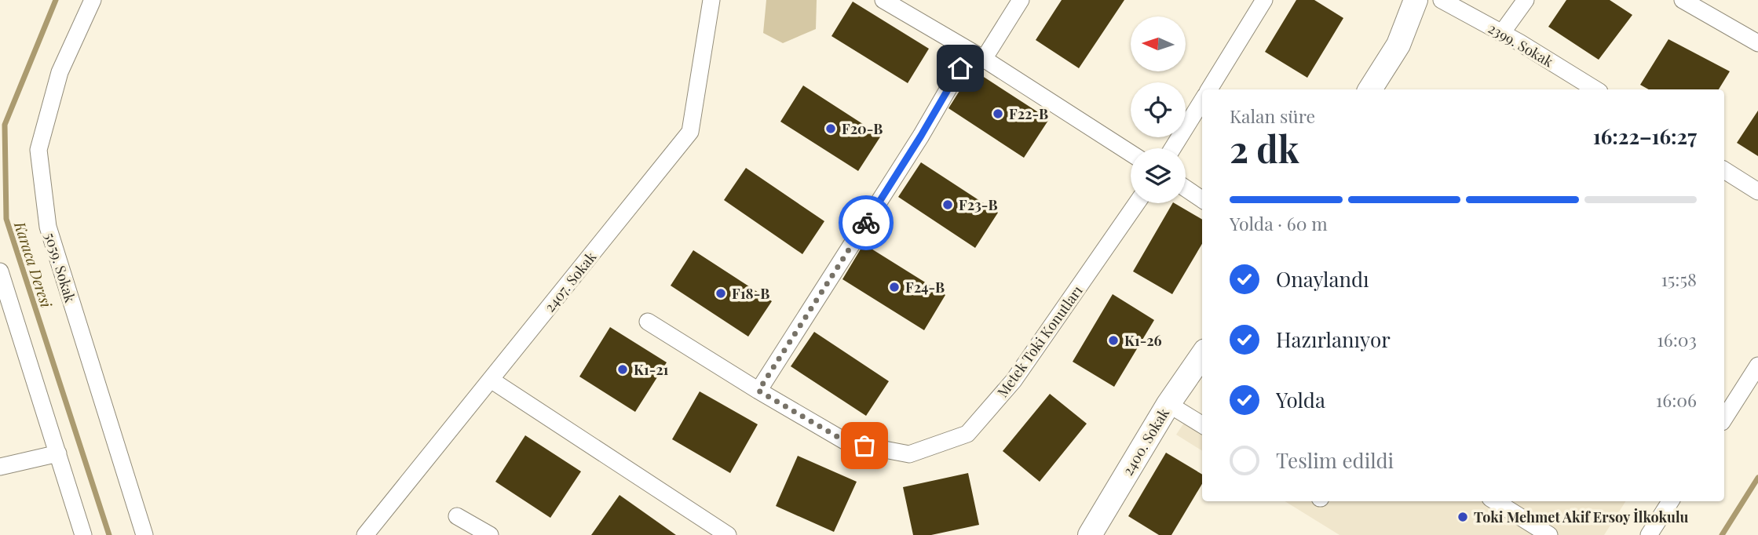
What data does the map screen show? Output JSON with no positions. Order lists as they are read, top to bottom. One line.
{"streets":{"main road":["2400. Sokak"],"street":["2399. Sokak","5059. Sokak","2407. Sokak","Metek Toki Konutları"]},"water":["Karaca Deresi"],"places":["F22-B","F20-B","F23-B","F24-B","F18-B","K1-26","K1-21","Toki Mehmet Akif Ersoy İlkokulu"],"north":"left","page":{"heading":["2 dk","Kalan süre","16:22–16:27"],"bar":"Yolda · 60 m","list":[["Onaylandı","15:58"],["Hazırlanıyor","16:03"],["Yolda","16:06"],"Teslim edildi"]}}
